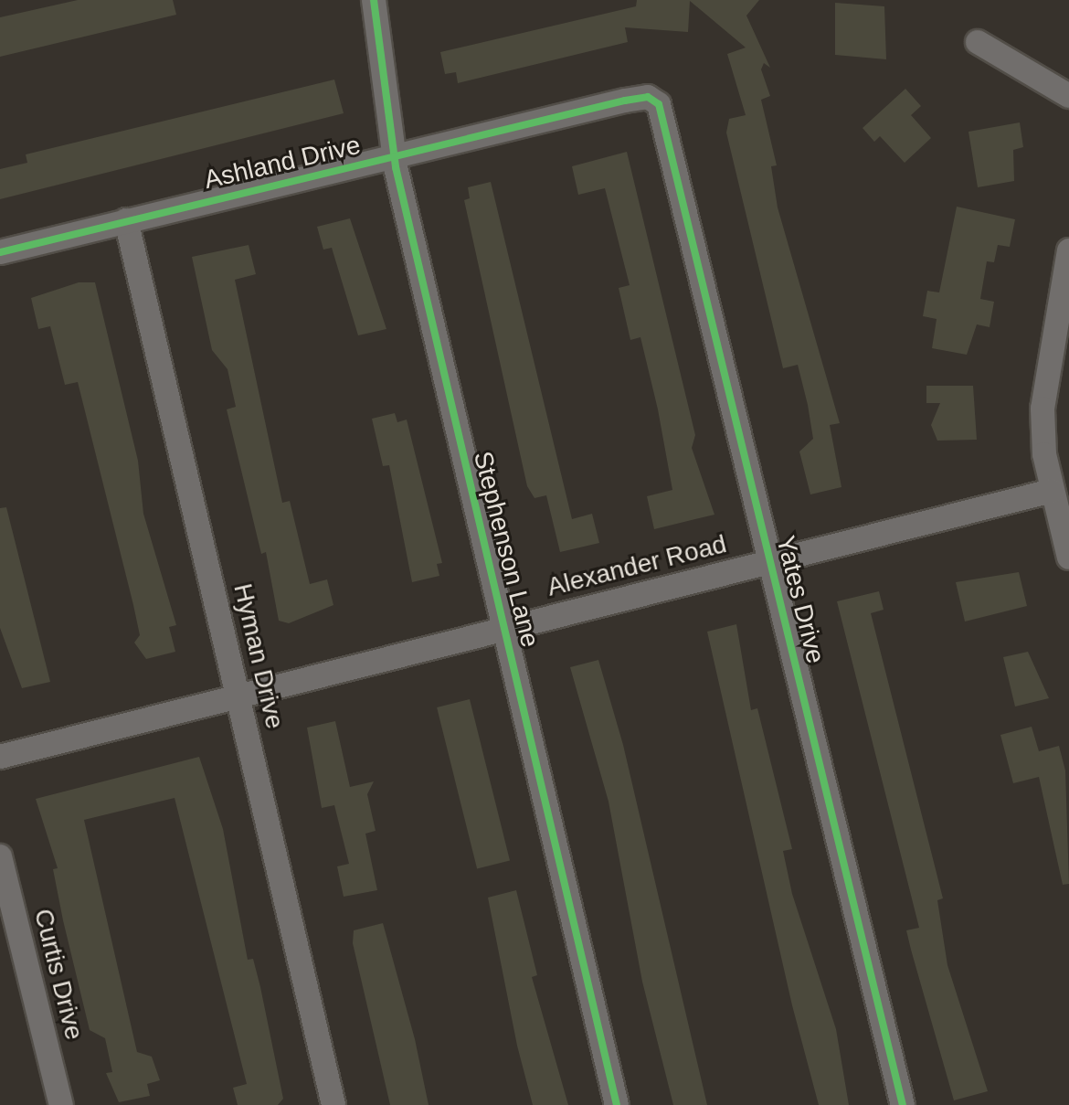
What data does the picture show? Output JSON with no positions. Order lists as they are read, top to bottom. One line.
{"streets":{"street":["Ashland Drive","Stephenson Lane","Alexander Road","Yates Drive","Hyman Drive","Curtis Drive"]},"crossings":[["Ashland Drive","Stephenson Lane"],["Ashland Drive","Yates Drive"],["Ashland Drive","Hyman Drive"],["Stephenson Lane","Alexander Road"],["Alexander Road","Yates Drive"],["Alexander Road","Hyman Drive"]]}
